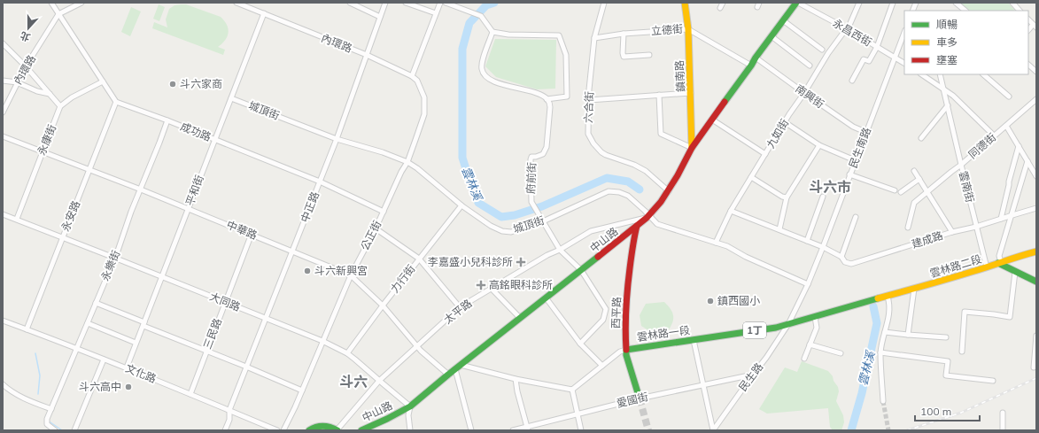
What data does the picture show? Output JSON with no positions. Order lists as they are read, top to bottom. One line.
{"streets":{"street":["立德街","永昌西街","內環路","鎮南路","南興街","六合街","城頂街","成功路","九如街","永康街","同德街","民生南路","府前街","雲南街","平和街","中正路","永安路","中華路","公正街","中山路","建成路","永樂街","雲林路二段","力行街","大同路","太平路","西平路","1丁","三民路","雲林路一段","文化路","民生路","愛國街"]},"crossings":[["立德街","鎮南路"],["立德街","六合街"],["立德街","中山路"],["永昌西街","九如街"],["永昌西街","民生南路"],["永昌西街","中山路"],["內環路","平和街"],["內環路","中正路"],["內環路","公正街"],["鎮南路","中山路"],["南興街","九如街"],["南興街","民生南路"],["南興街","中山路"],["六合街","中山路"],["城頂街","九如街"],["城頂街","民生南路"],["城頂街","府前街"],["城頂街","平和街"],["城頂街","中正路"],["城頂街","公正街"],["城頂街","中山路"],["城頂街","力行街"],["城頂街","太平路"],["成功路","平和街"],["成功路","中正路"],["成功路","永安路"],["成功路","公正街"],["成功路","永樂街"],["永康街","中華路"],["永康街","大同路"],["同德街","雲南街"],["民生南路","建成路"],["民生南路","雲林路一段"],["民生南路","民生路"],["府前街","中山路"],["府前街","太平路"],["雲南街","建成路"],["雲南街","雲林路二段"],["平和街","中華路"],["平和街","大同路"],["平和街","文化路"],["中正路","中華路"],["中正路","大同路"],["中正路","文化路"],["永安路","中華路"],["永安路","大同路"],["永安路","文化路"],["中華路","公正街"],["中華路","中山路"],["中華路","永樂街"],["中華路","力行街"],["中華路","太平路"],["中華路","三民路"],["公正街","大同路"],["中山路","大同路"],["中山路","太平路"],["中山路","西平路"],["永樂街","大同路"],["永樂街","文化路"],["雲林路二段","雲林路一段"],["力行街","大同路"],["大同路","太平路"],["大同路","三民路"],["西平路","雲林路一段"],["西平路","愛國街"],["三民路","文化路"],["雲林路一段","民生路"],["民生路","愛國街"]],"districts":["斗六市","斗六"],"water":["雲林溪"],"places":{"other":["斗六家商","斗六新興宮","鎮西國小","斗六高中"],"health":["李嘉盛小兒科診所","高銘眼科診所"]},"legend":["順暢","車多","壅塞"],"scale_bar":"100 m","north":"bottom"}
